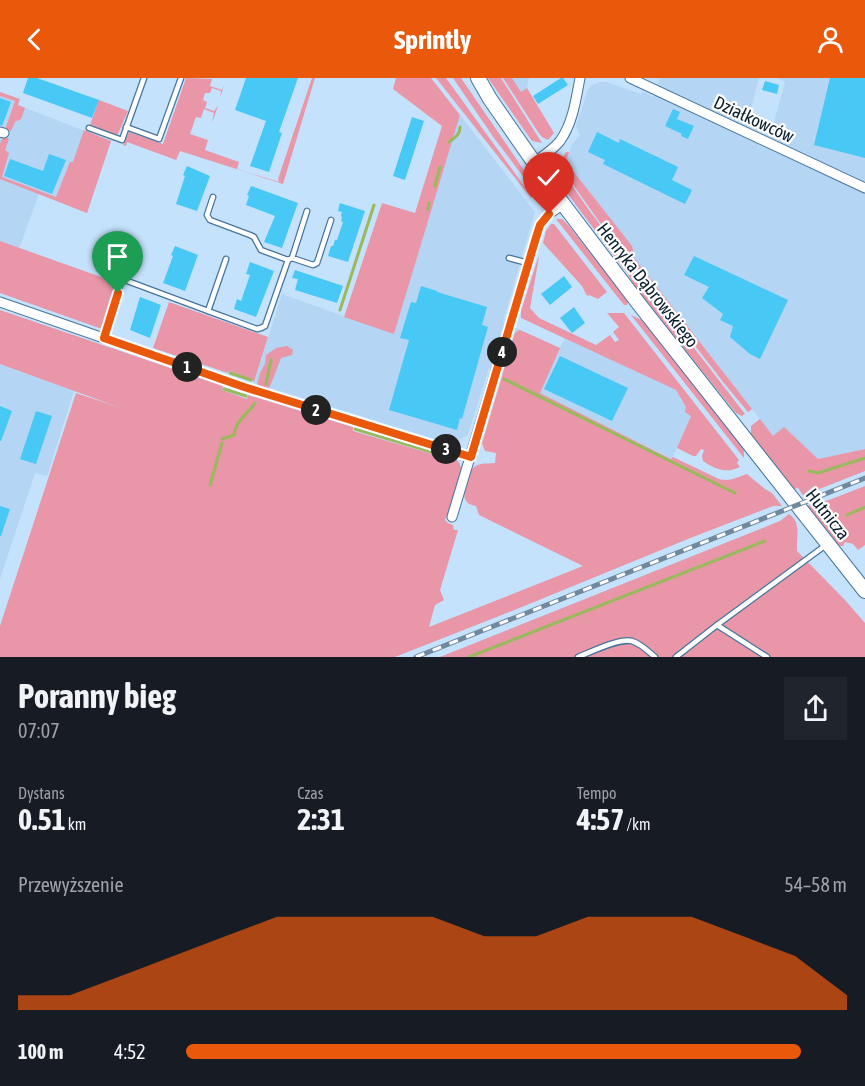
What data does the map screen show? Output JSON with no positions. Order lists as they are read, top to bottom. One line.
{"streets":{"main road":["Henryka Dąbrowskiego","Hutnicza"],"street":["Działkowców"]},"crossings":[["Henryka Dąbrowskiego","Hutnicza"]],"page":{"header":"Sprintly","pins":["4","1","2","3"],"heading":["Poranny bieg","07:07"],"stats":[["Dystans","0.51 km"],["Czas","2:31"],["Tempo","4:57 /km"]],"chart":["Przewyższenie","54–58 m"],"list":[{"name":"100 m","note":"4:52"}]}}
